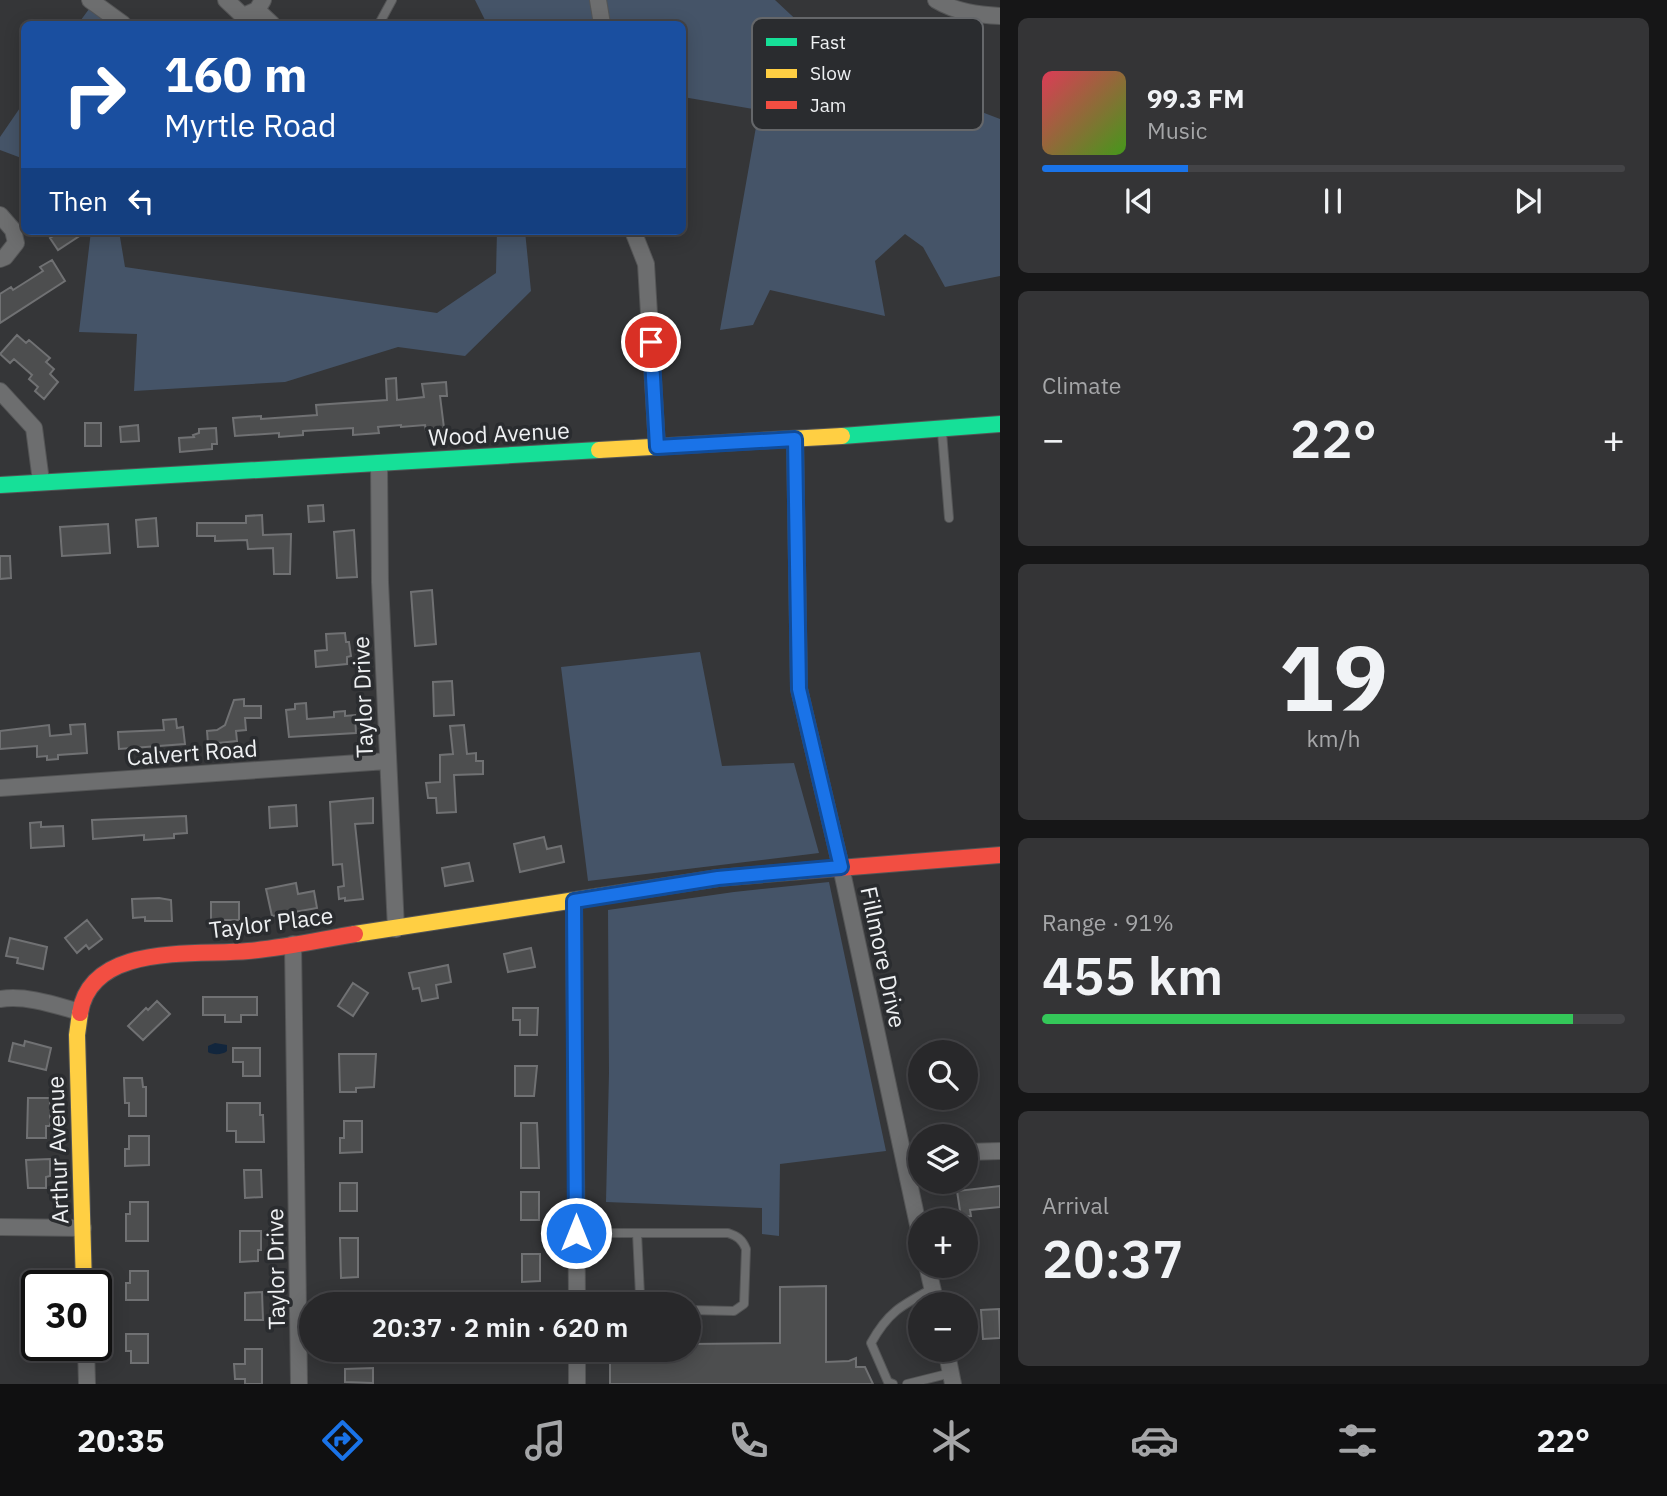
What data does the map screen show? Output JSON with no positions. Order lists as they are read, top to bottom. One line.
{"streets":{"street":["Wood Avenue","Taylor Drive","Calvert Road","Taylor Place","Fillmore Drive","Arthur Avenue"]},"crossings":[["Wood Avenue","Taylor Drive"],["Wood Avenue","Fillmore Drive"],["Taylor Drive","Calvert Road"],["Taylor Drive","Taylor Place"],["Taylor Place","Fillmore Drive"],["Taylor Place","Arthur Avenue"]],"legend":["Fast","Slow","Jam"],"page":{"turn":["160 m","Myrtle Road"],"song":["99.3 FM","Music"],"then":"Then","tile":["Climate",["19","km/h"],["Range · 91%","455 km"],["Arrival","20:37"]],"heat":["−","22°","+"],"map_buttons":["+","−"],"limit":"30","trip":"20:37 · 2 min · 620 m","tabs":["20:35","22°"]}}
